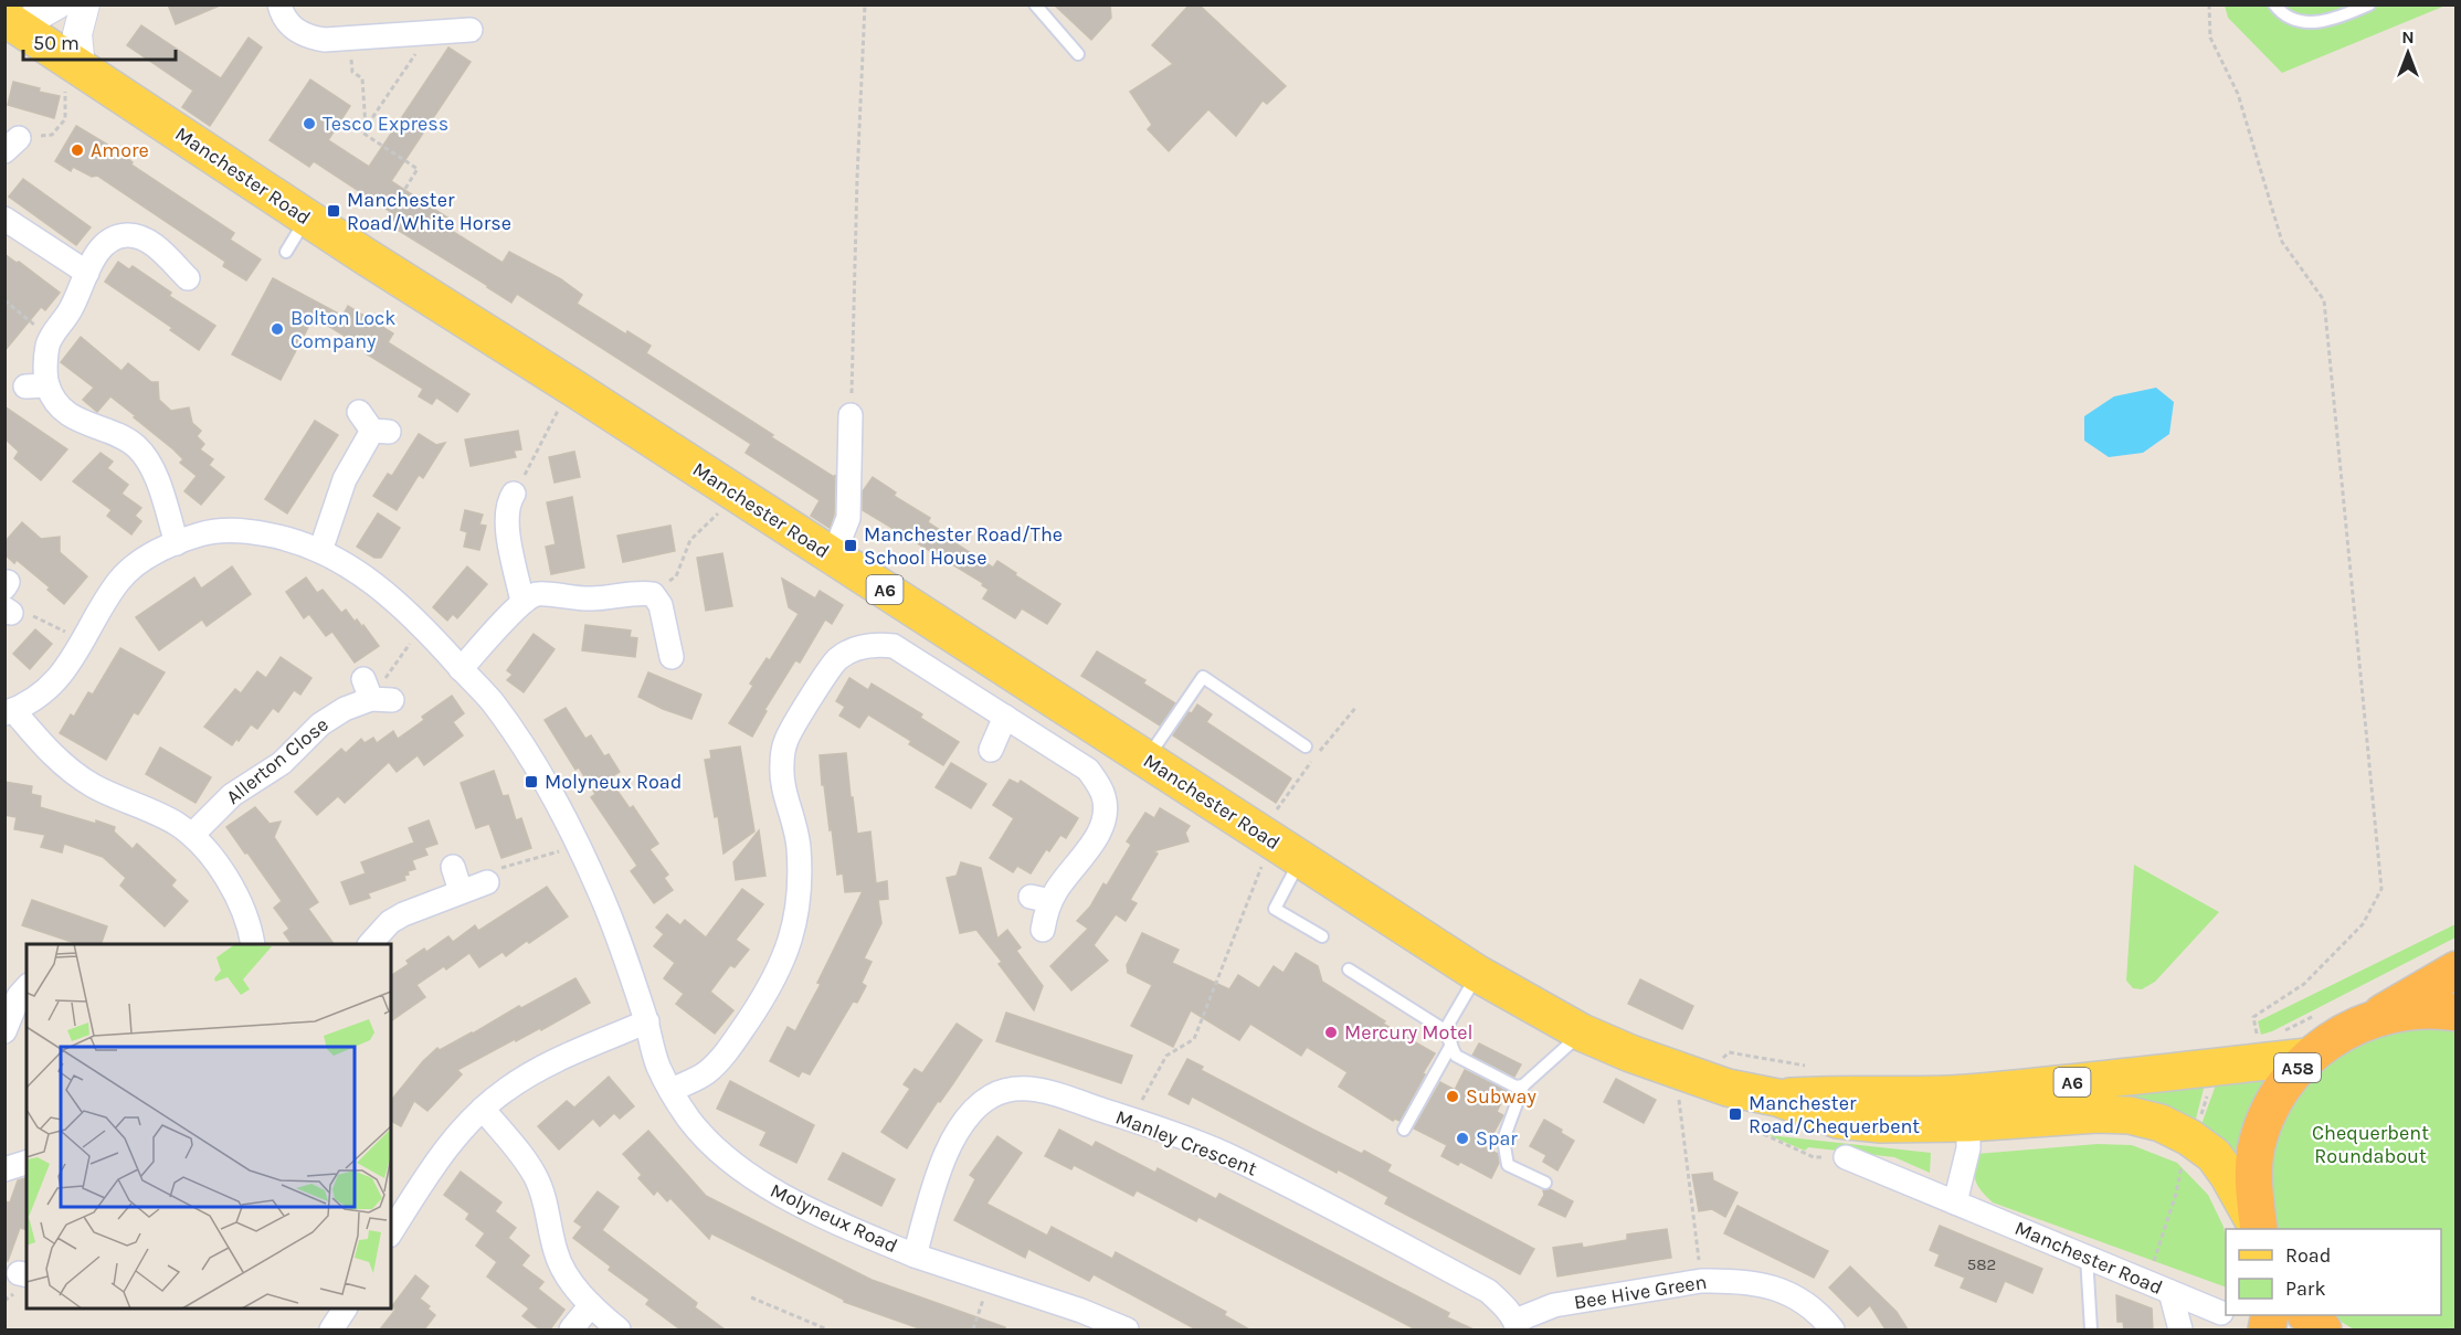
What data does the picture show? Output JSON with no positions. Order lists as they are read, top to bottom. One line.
{"streets":{"highway":["A58"],"main road":["Manchester Road","A6"],"street":["Allerton Close","Manley Crescent","Molyneux Road","Bee Hive Green"]},"crossings":[["Manchester Road","A58"],["Manley Crescent","Molyneux Road"],["Manley Crescent","Bee Hive Green"]],"parks":["Chequerbent Roundabout"],"places":{"other":["Tesco Express","Amore","Bolton Lock Company","Mercury Motel","Subway","Spar"],"transit":["Manchester Road/White Horse","Manchester Road/The School House","Molyneux Road","Manchester Road/Chequerbent"]},"house_numbers":["582"],"legend":["Road","Park"],"scale_bar":"50 m","north":"top"}
